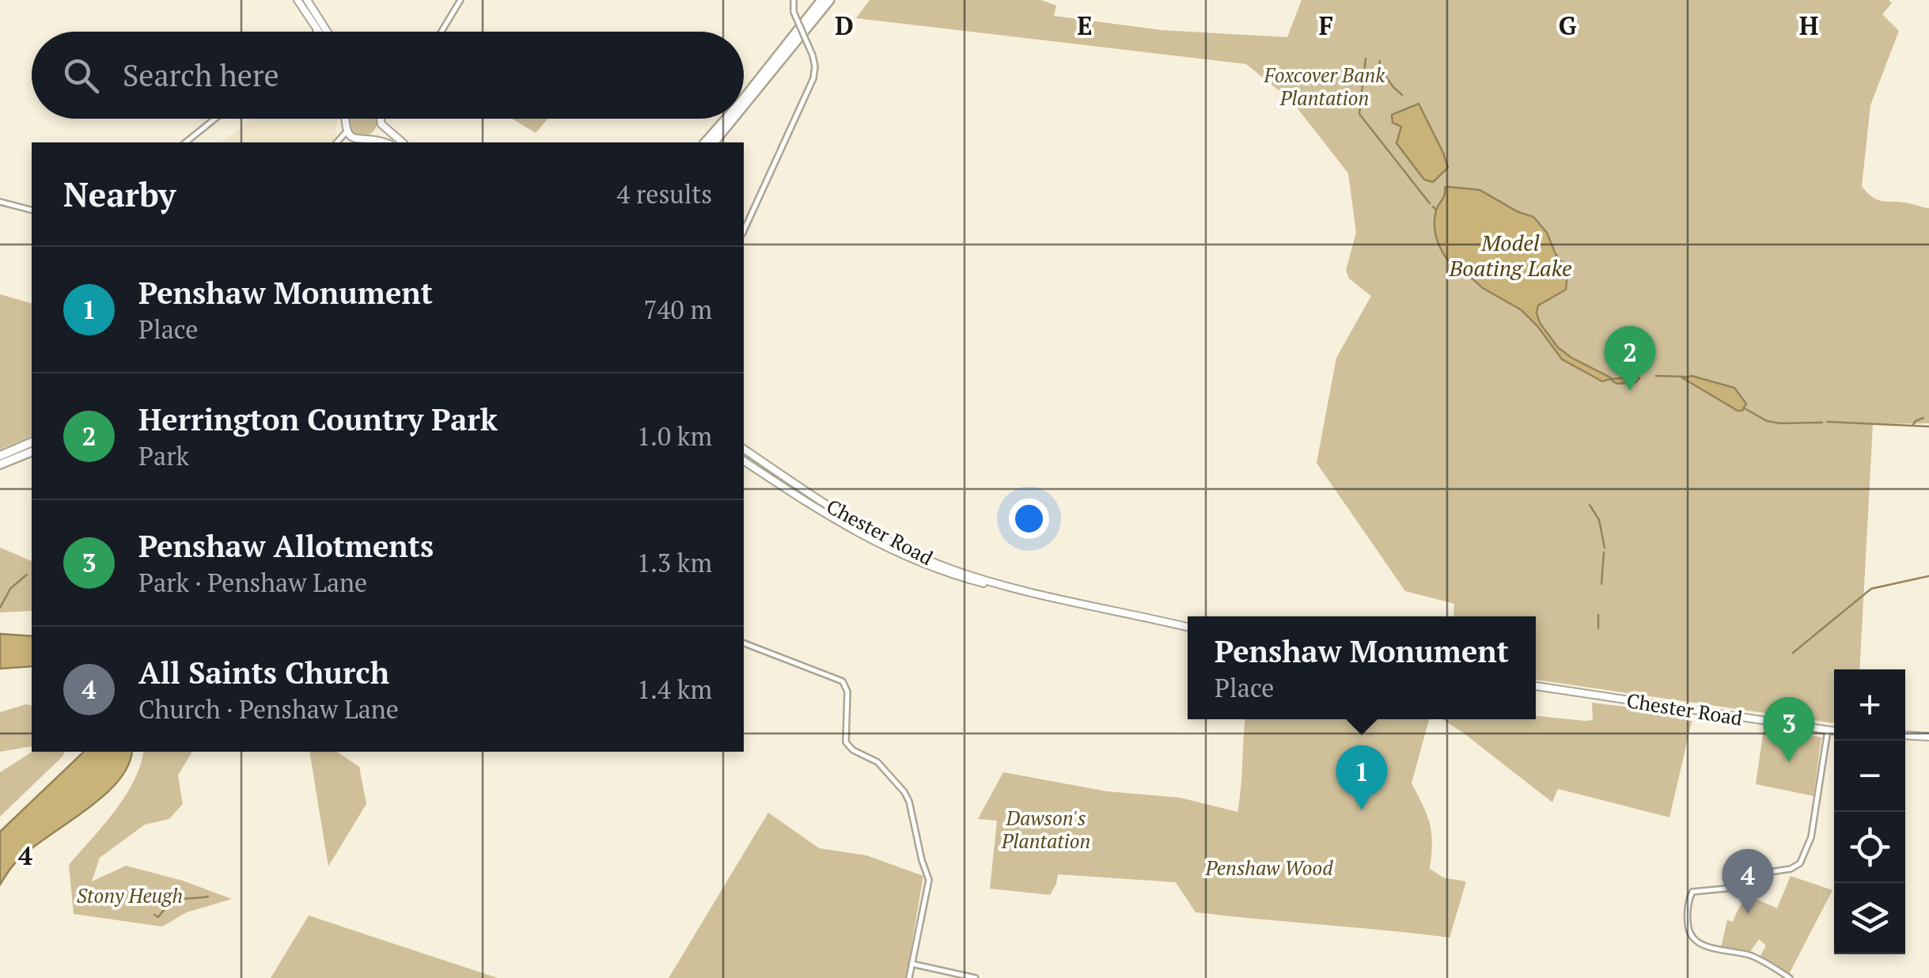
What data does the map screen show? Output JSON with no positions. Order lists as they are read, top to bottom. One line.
{"streets":{"main road":["Chester Road"]},"water":["Model Boating Lake"],"parks":["Foxcover Bank Plantation","Dawson's Plantation","Penshaw Wood","Stony Heugh"],"page":{"search":"Search here","heading":["Nearby","4 results"],"list":[{"mark":"1","name":"Penshaw Monument","note":"Place","value":"740 m"},{"mark":"2","name":"Herrington Country Park","note":"Park","value":"1.0 km"},{"mark":"3","name":"Penshaw Allotments","note":"Park · Penshaw Lane","value":"1.3 km"},{"mark":"4","name":"All Saints Church","note":"Church · Penshaw Lane","value":"1.4 km"}],"pins":["2","3","1","4"],"popup":["Penshaw Monument","Place"],"map_buttons":["+","−"]},"grid":{"columns":["D","E","F","G","H"],"rows":["4"]}}
